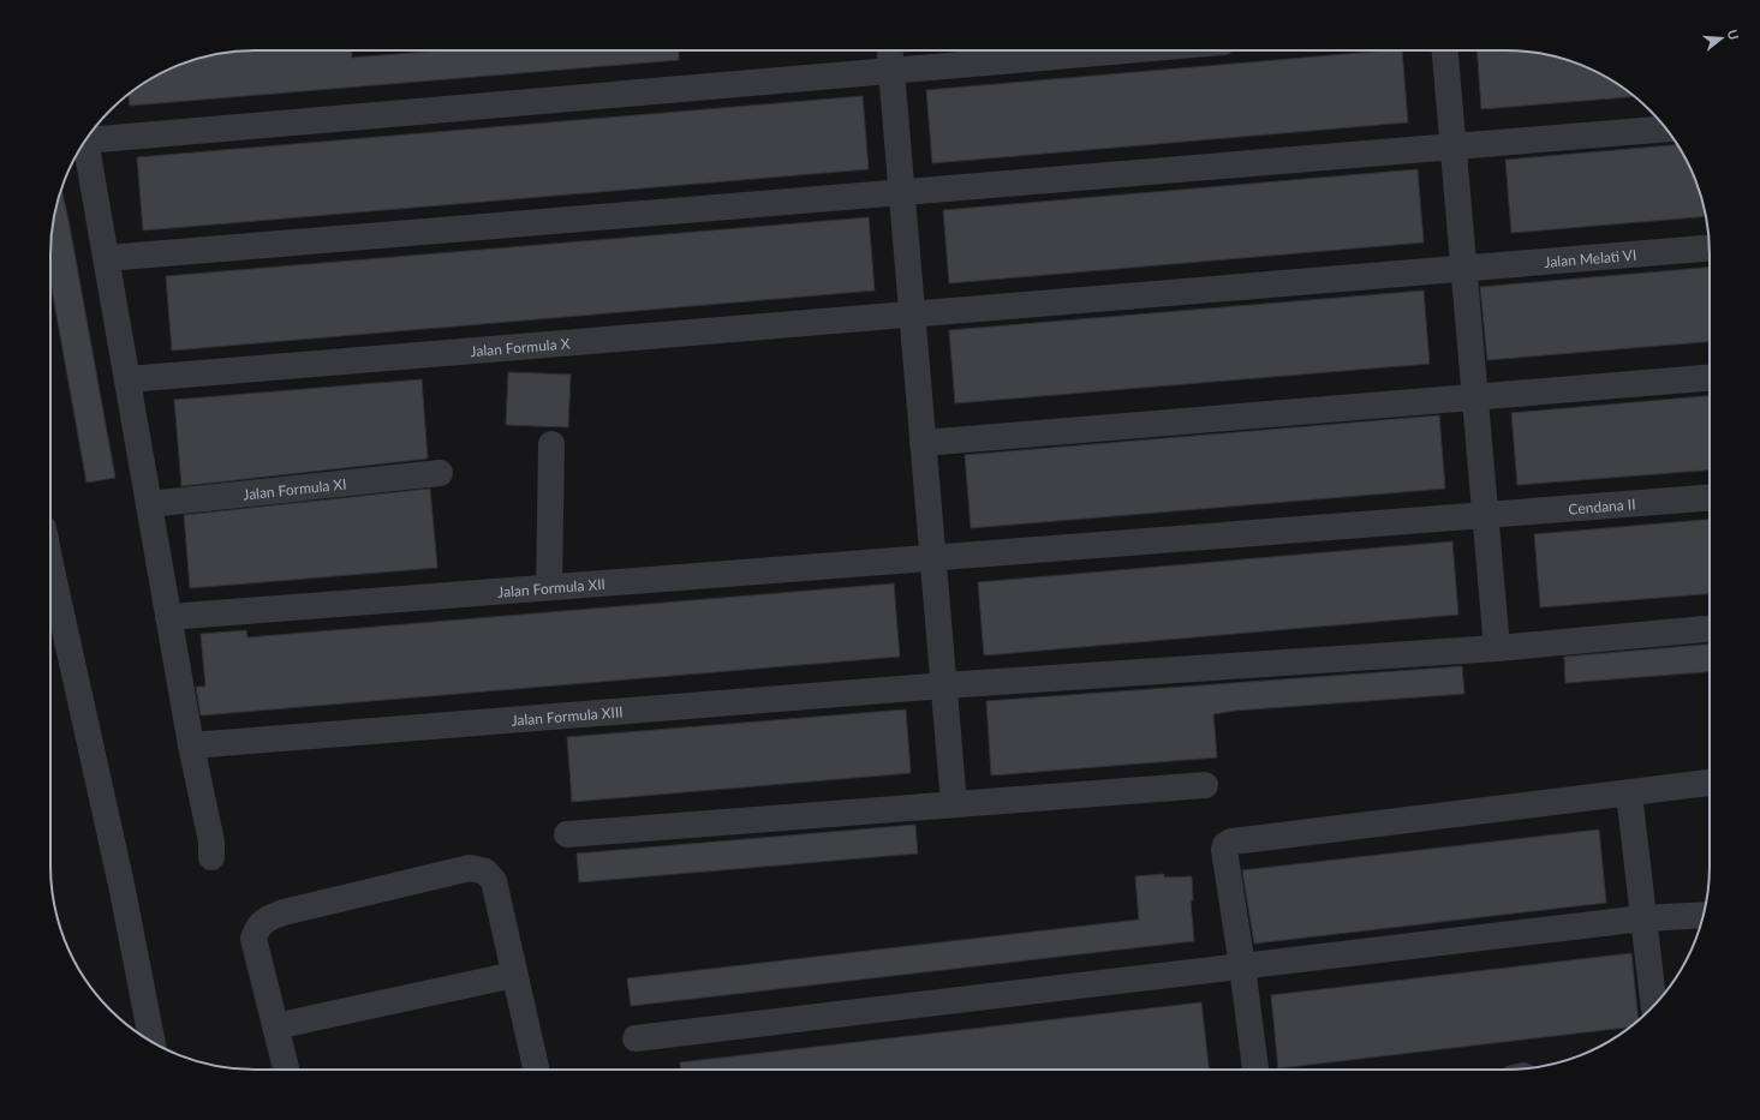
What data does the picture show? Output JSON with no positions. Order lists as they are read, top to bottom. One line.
{"streets":{"street":["Jalan Melati VI","Jalan Formula X","Jalan Formula XI","Cendana II","Jalan Formula XII","Jalan Formula XIII"]},"crossings":[["Jalan Melati VI","Jalan Formula X"],["Cendana II","Jalan Formula XII"]],"north":"right"}
